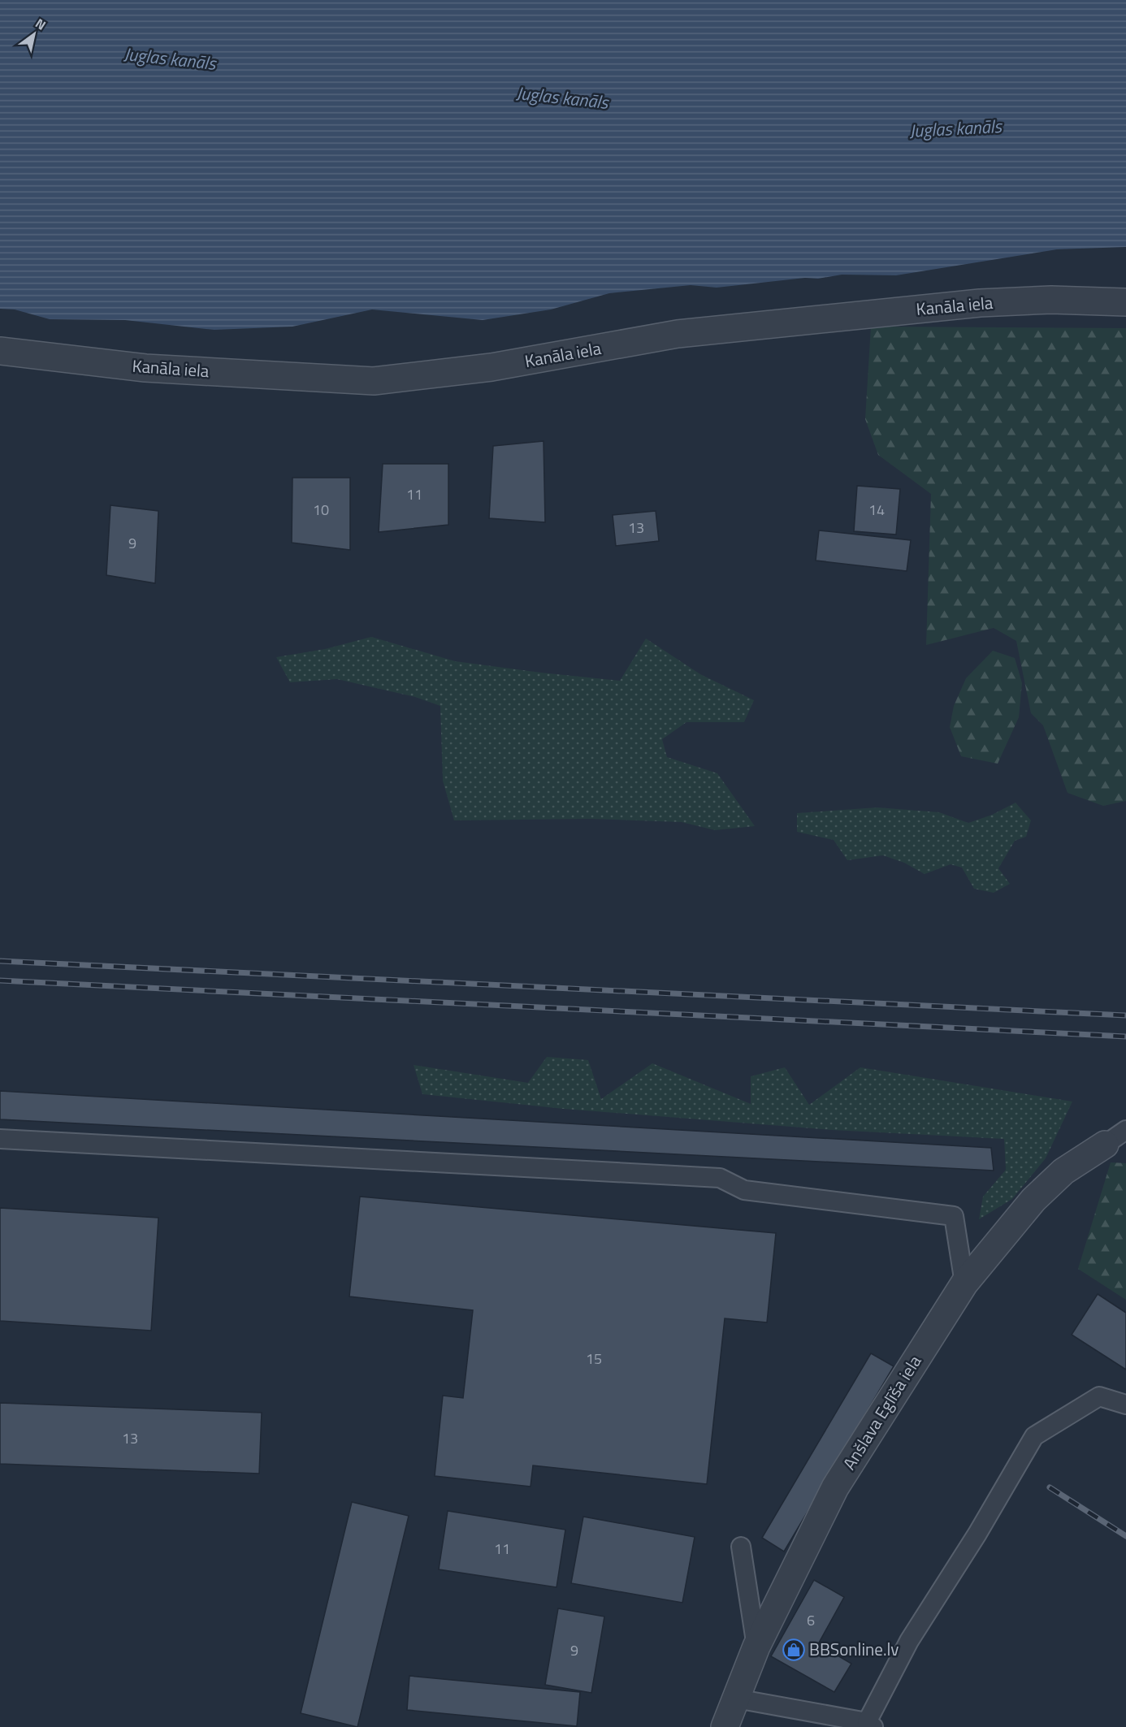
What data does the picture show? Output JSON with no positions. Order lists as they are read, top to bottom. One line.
{"streets":{"street":["Kanāla iela","Anšlava Eglīša iela"]},"water":["Juglas kanāls"],"places":{"shop":["BBSonline.lv"]},"house_numbers":["11","10","14","13","9","15","13","11","6","9"],"north":"top right"}
